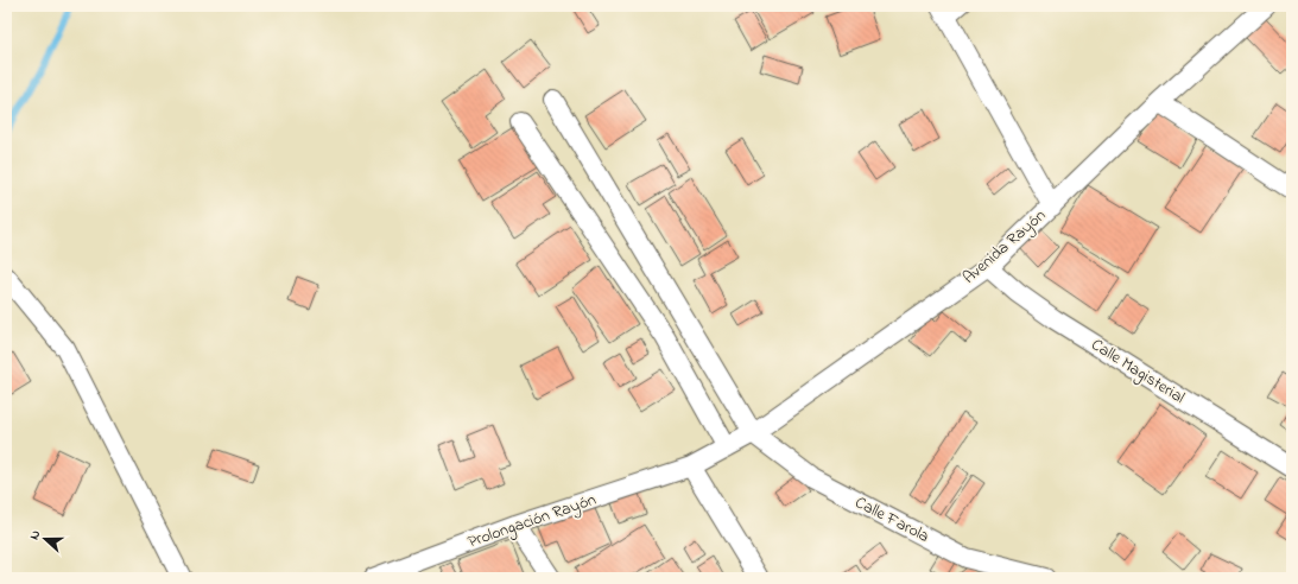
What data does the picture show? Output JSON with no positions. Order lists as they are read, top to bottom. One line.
{"streets":{"street":["Avenida Rayón","Calle Magisterial","Calle Farola","Prolongación Rayón"]},"crossings":[["Avenida Rayón","Calle Magisterial"],["Avenida Rayón","Calle Farola"],["Avenida Rayón","Prolongación Rayón"]],"north":"left"}
